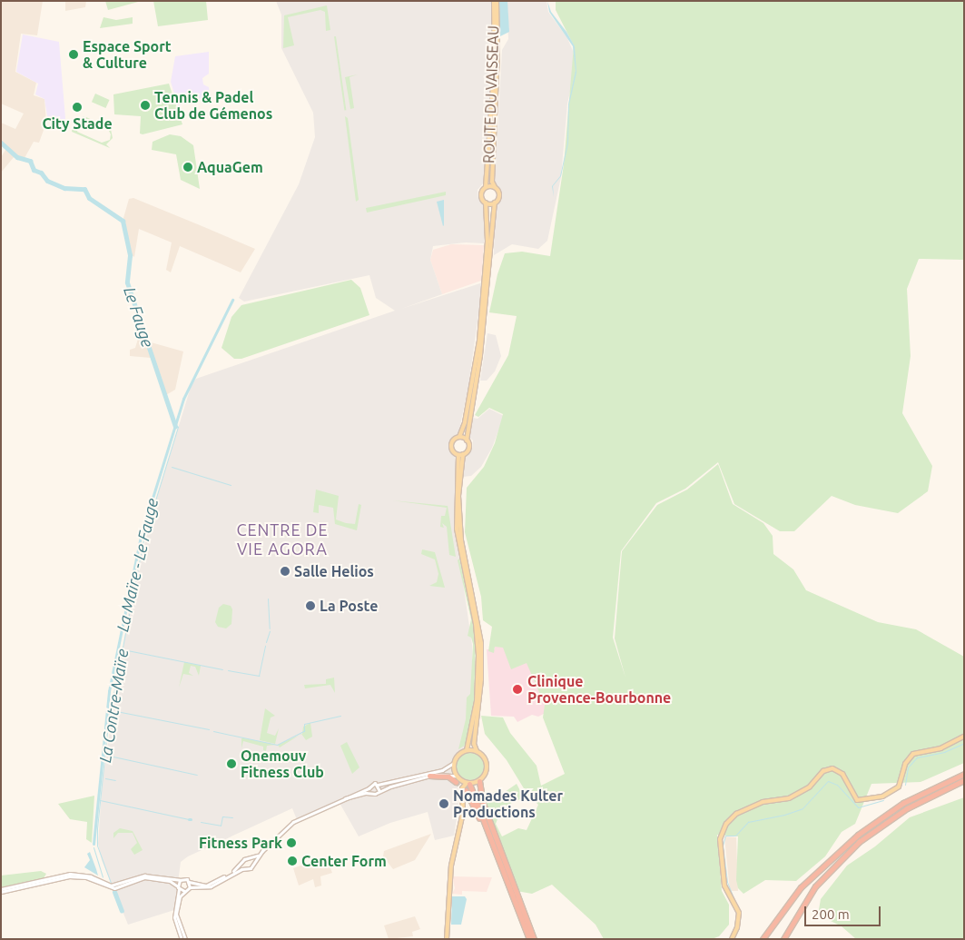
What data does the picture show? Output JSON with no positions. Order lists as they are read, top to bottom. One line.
{"streets":{"main road":["ROUTE DU VAISSEAU"]},"districts":["CENTRE DE VIE AGORA"],"water":["Le Fauge","La Maïre - Le Fauge","La Contre-Maïre"],"places":["Espace Sport & Culture","Tennis & Padel Club de Gémenos","City Stade","AquaGem","Salle Helios","La Poste","Clinique Provence-Bourbonne","Onemouv Fitness Club","Nomades Kulter Productions","Fitness Park","Center Form"],"scale_bar":"200 m"}
